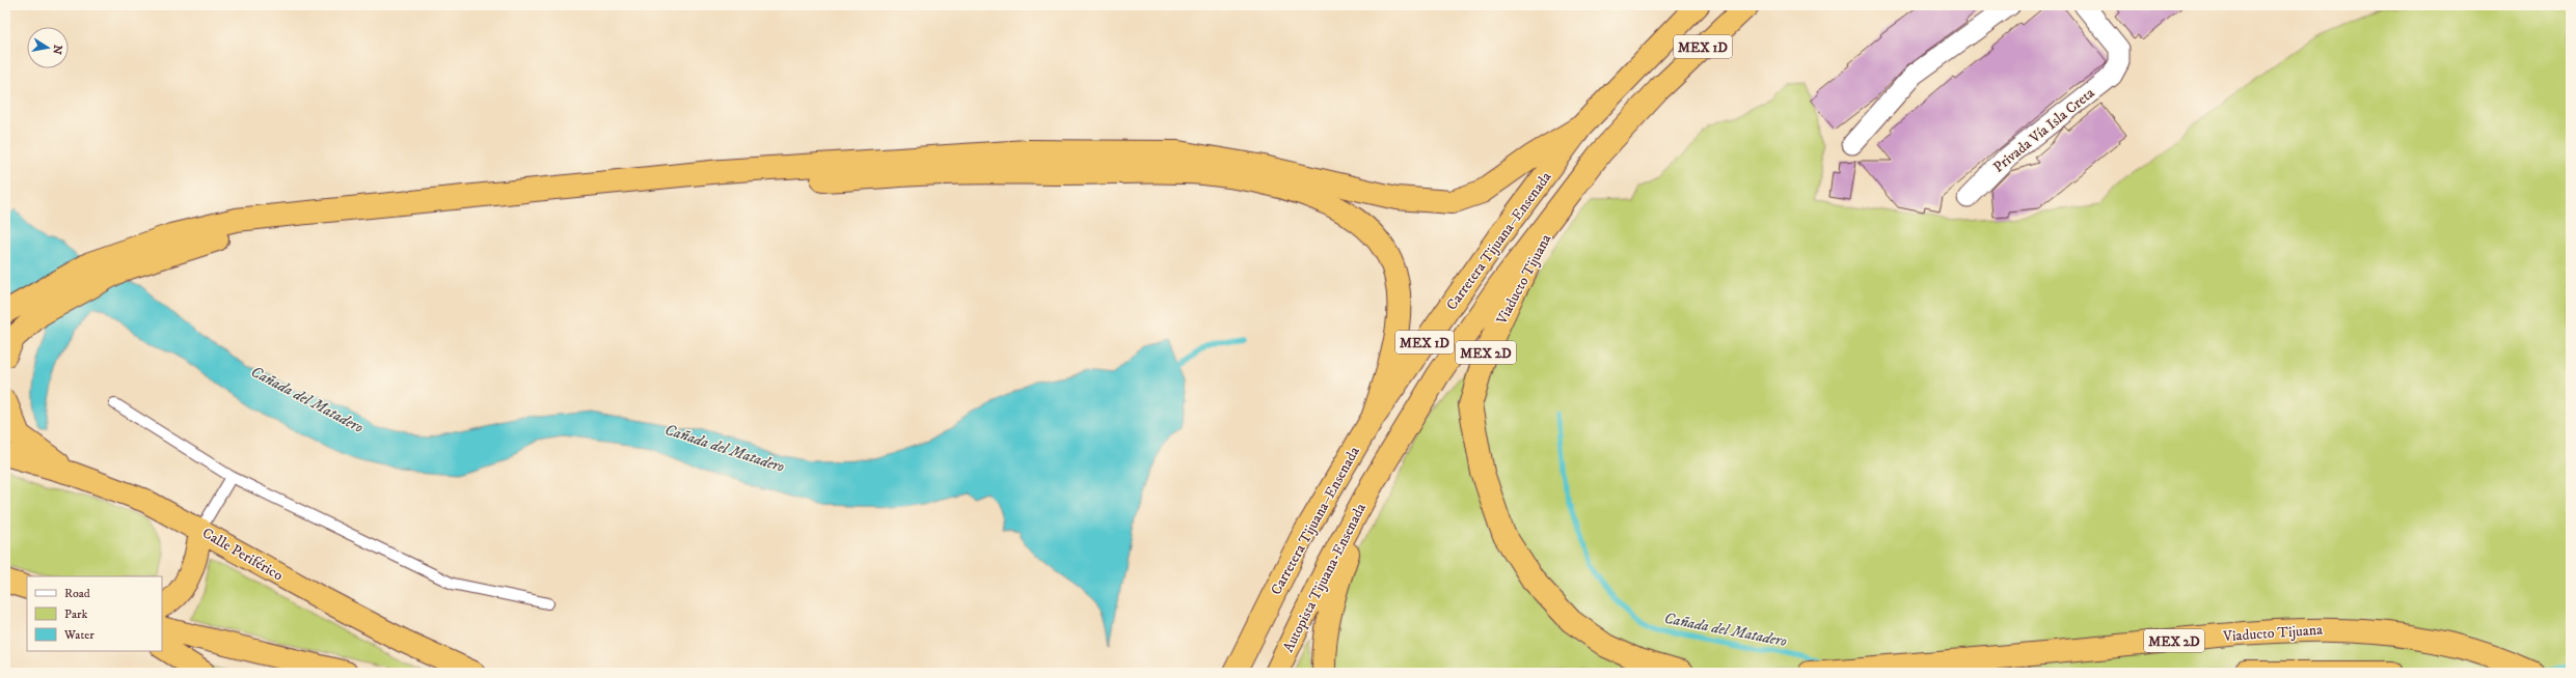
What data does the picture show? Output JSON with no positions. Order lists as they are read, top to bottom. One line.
{"streets":{"highway":["MEX 1D","Carretera Tijuana–Ensenada","Viaducto Tijuana","MEX 2D","Calle Periférico","Autopista Tijuana-Ensenada"],"street":["Privada Vía Isla Creta"]},"crossings":[["MEX 1D","Carretera Tijuana–Ensenada"],["MEX 1D","Autopista Tijuana-Ensenada"],["Carretera Tijuana–Ensenada","Viaducto Tijuana"],["Carretera Tijuana–Ensenada","Autopista Tijuana-Ensenada"]],"water":["Cañada del Matadero"],"legend":["Road","Park","Water"],"north":"right"}
